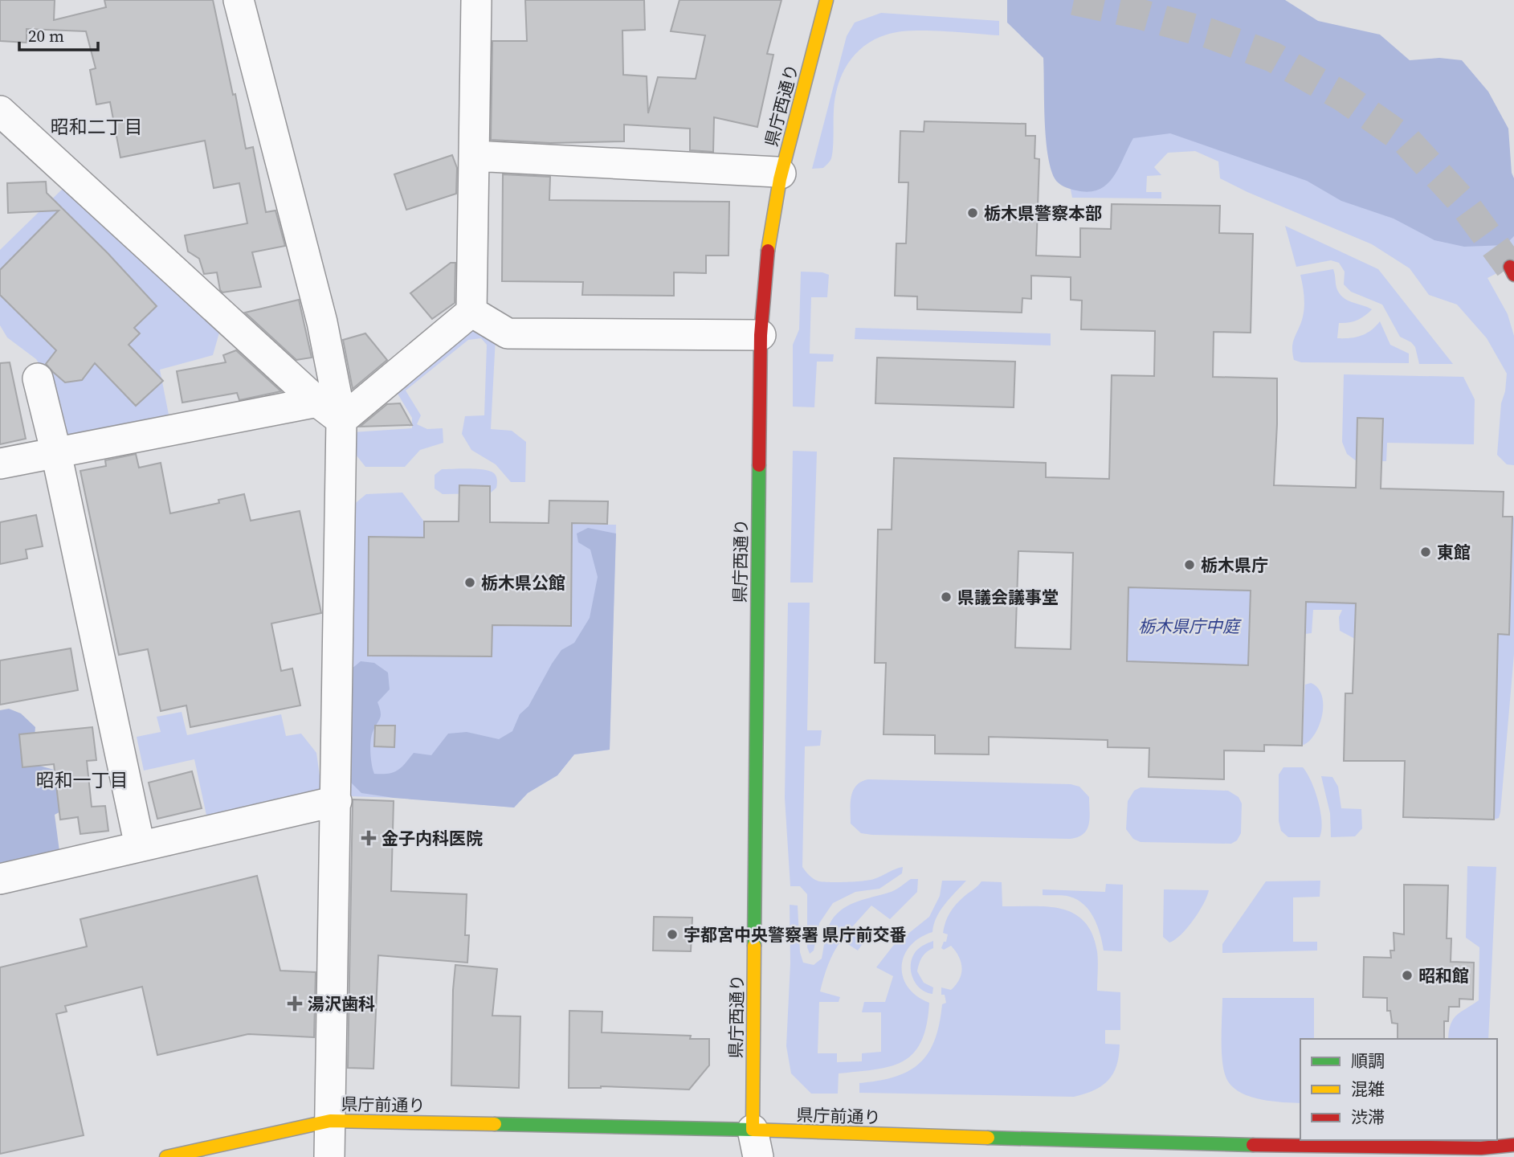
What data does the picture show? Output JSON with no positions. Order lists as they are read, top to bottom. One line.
{"streets":{"main road":["県庁西通り","県庁前通り"]},"crossings":[["県庁西通り","県庁前通り"]],"districts":["昭和二丁目","昭和一丁目"],"parks":["栃木県庁中庭"],"places":{"other":["栃木県警察本部","東館","栃木県庁","栃木県公館","県議会議事堂","宇都宮中央警察署 県庁前交番","昭和館"],"health":["金子内科医院","湯沢歯科"]},"legend":["順調","混雑","渋滞"],"scale_bar":"20 m"}
